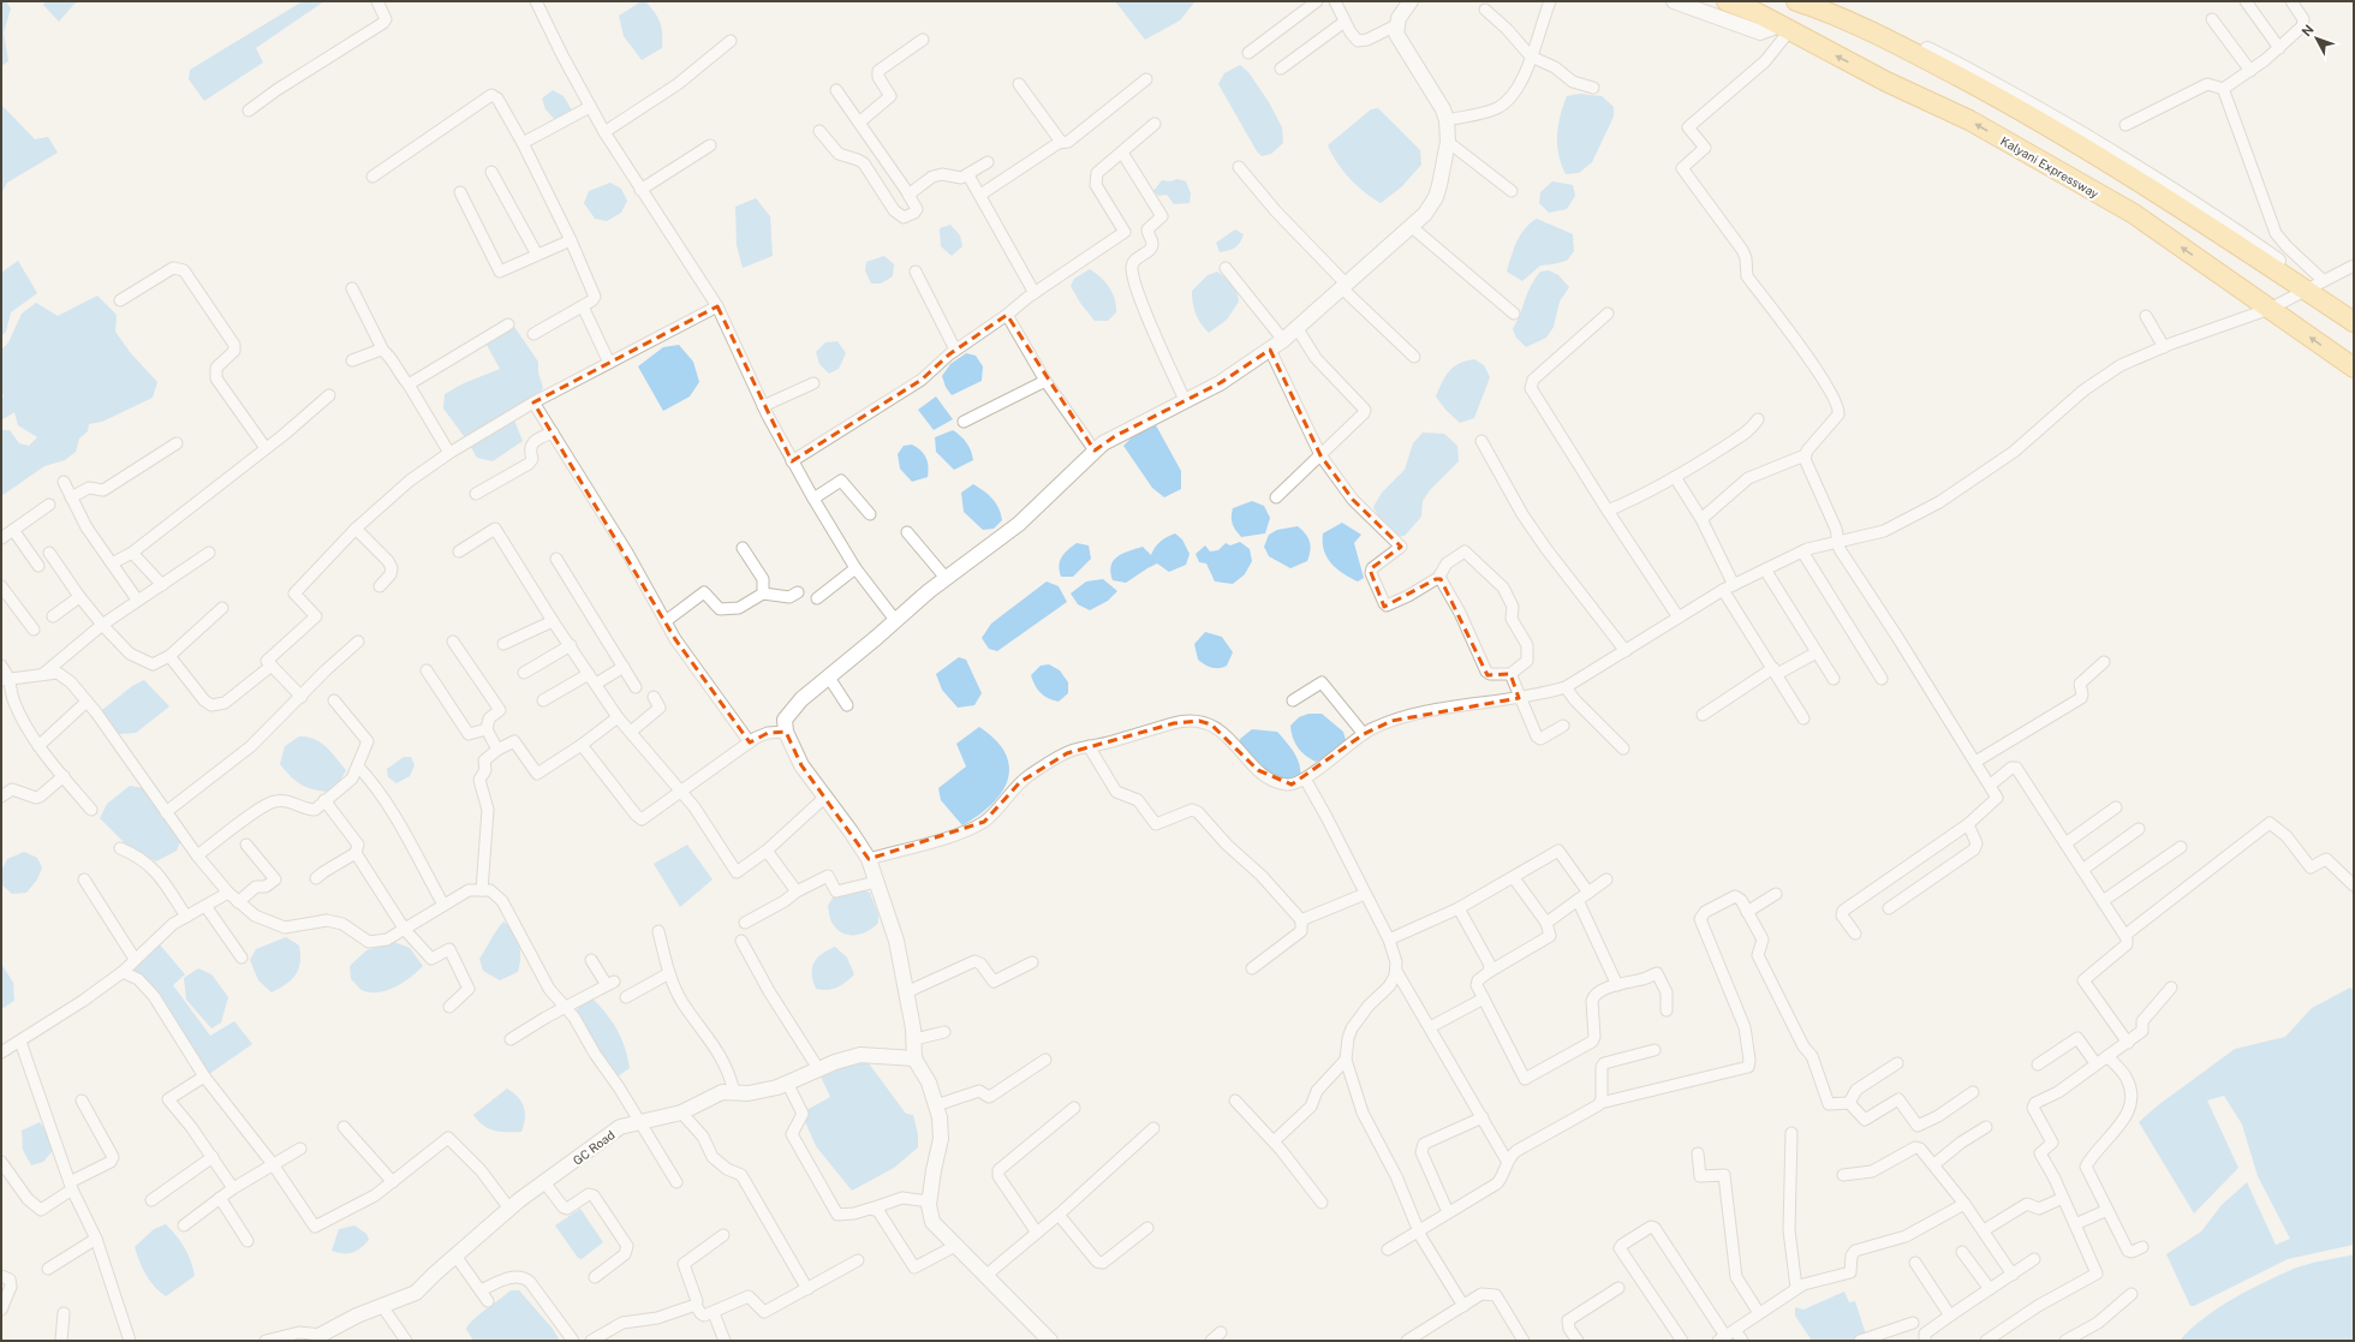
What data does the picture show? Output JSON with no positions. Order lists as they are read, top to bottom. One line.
{"streets":{"highway":["Kalyani Expressway"],"street":["GC Road"]},"north":"top left"}
